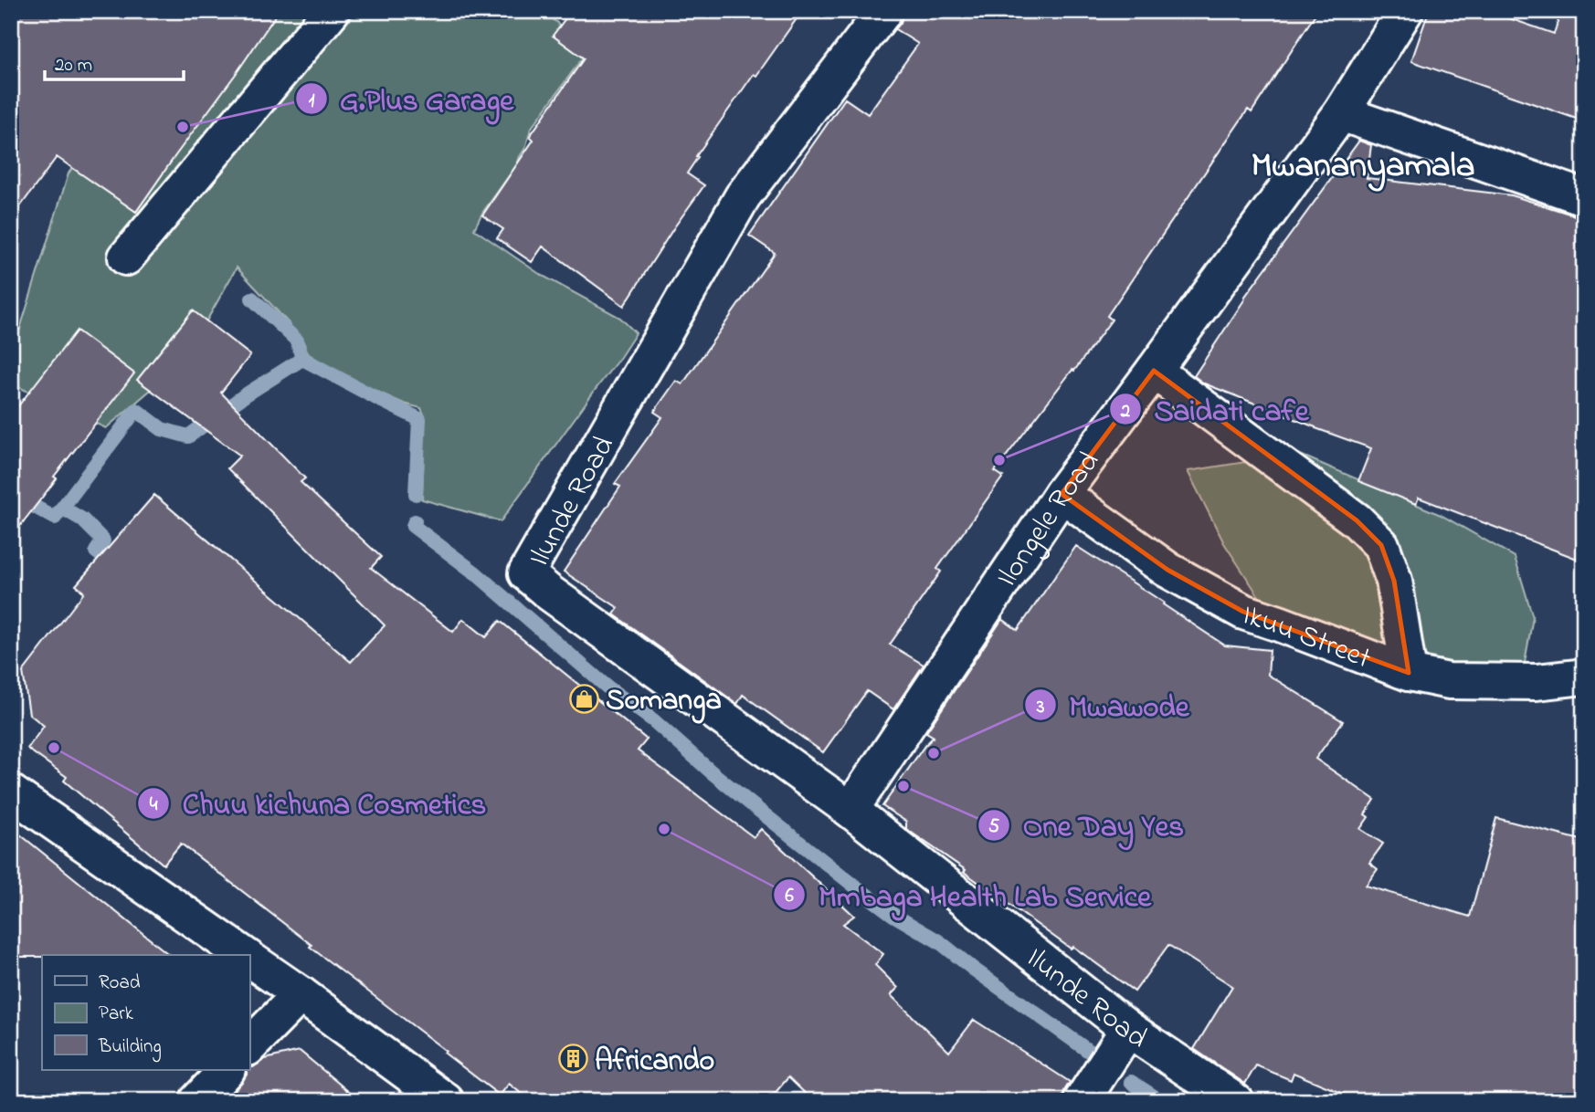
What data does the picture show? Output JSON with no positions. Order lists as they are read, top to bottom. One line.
{"streets":{"street":["Ilunde Road","Ilongele Road","Ikuu Street"]},"crossings":[["Ilunde Road","Ilongele Road"],["Ilongele Road","Ikuu Street"]],"districts":["Mwananyamala"],"places":{"other":["G.Plus Garage","Saidati cafe","Chuu kichuna Cosmetics","Mwawode","One Day Yes","Mmbaga Health Lab Service"],"shop":["Somanga"],"building":["Africando"]},"legend":["Road","Park","Building"],"scale_bar":"20 m"}
